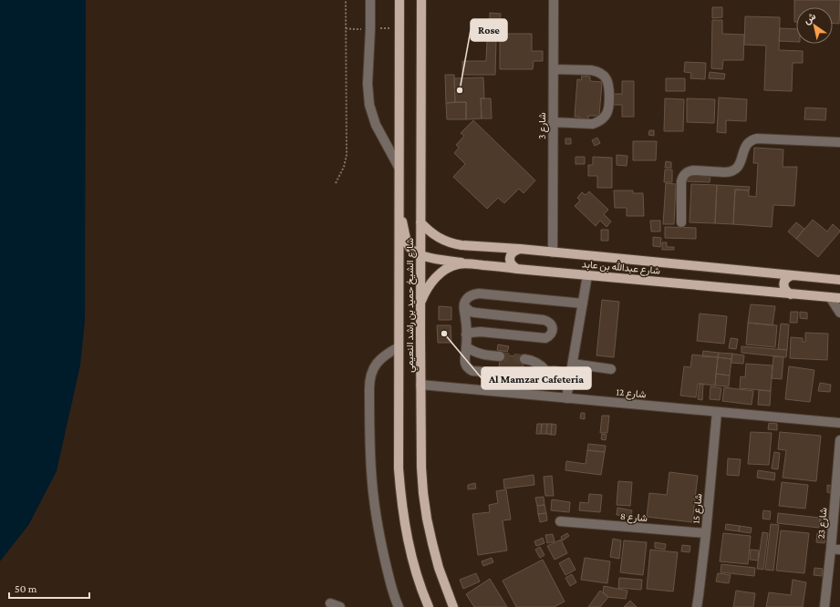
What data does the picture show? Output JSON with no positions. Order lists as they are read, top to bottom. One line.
{"streets":{"main road":["شارع عبدالله بن عابد","شارع الشيخ حميد بن راشد النعيمي"],"street":["شارع 3","شارع 12","شارع 15","شارع 8","شارع 23"]},"crossings":[["شارع 3","شارع عبدالله بن عابد"],["شارع عبدالله بن عابد","شارع الشيخ حميد بن راشد النعيمي"],["شارع الشيخ حميد بن راشد النعيمي","شارع 12"],["شارع 12","شارع 15"],["شارع 15","شارع 8"]],"places":["Rose","Al Mamzar Cafeteria"],"scale_bar":"50 m","north":"top left"}
